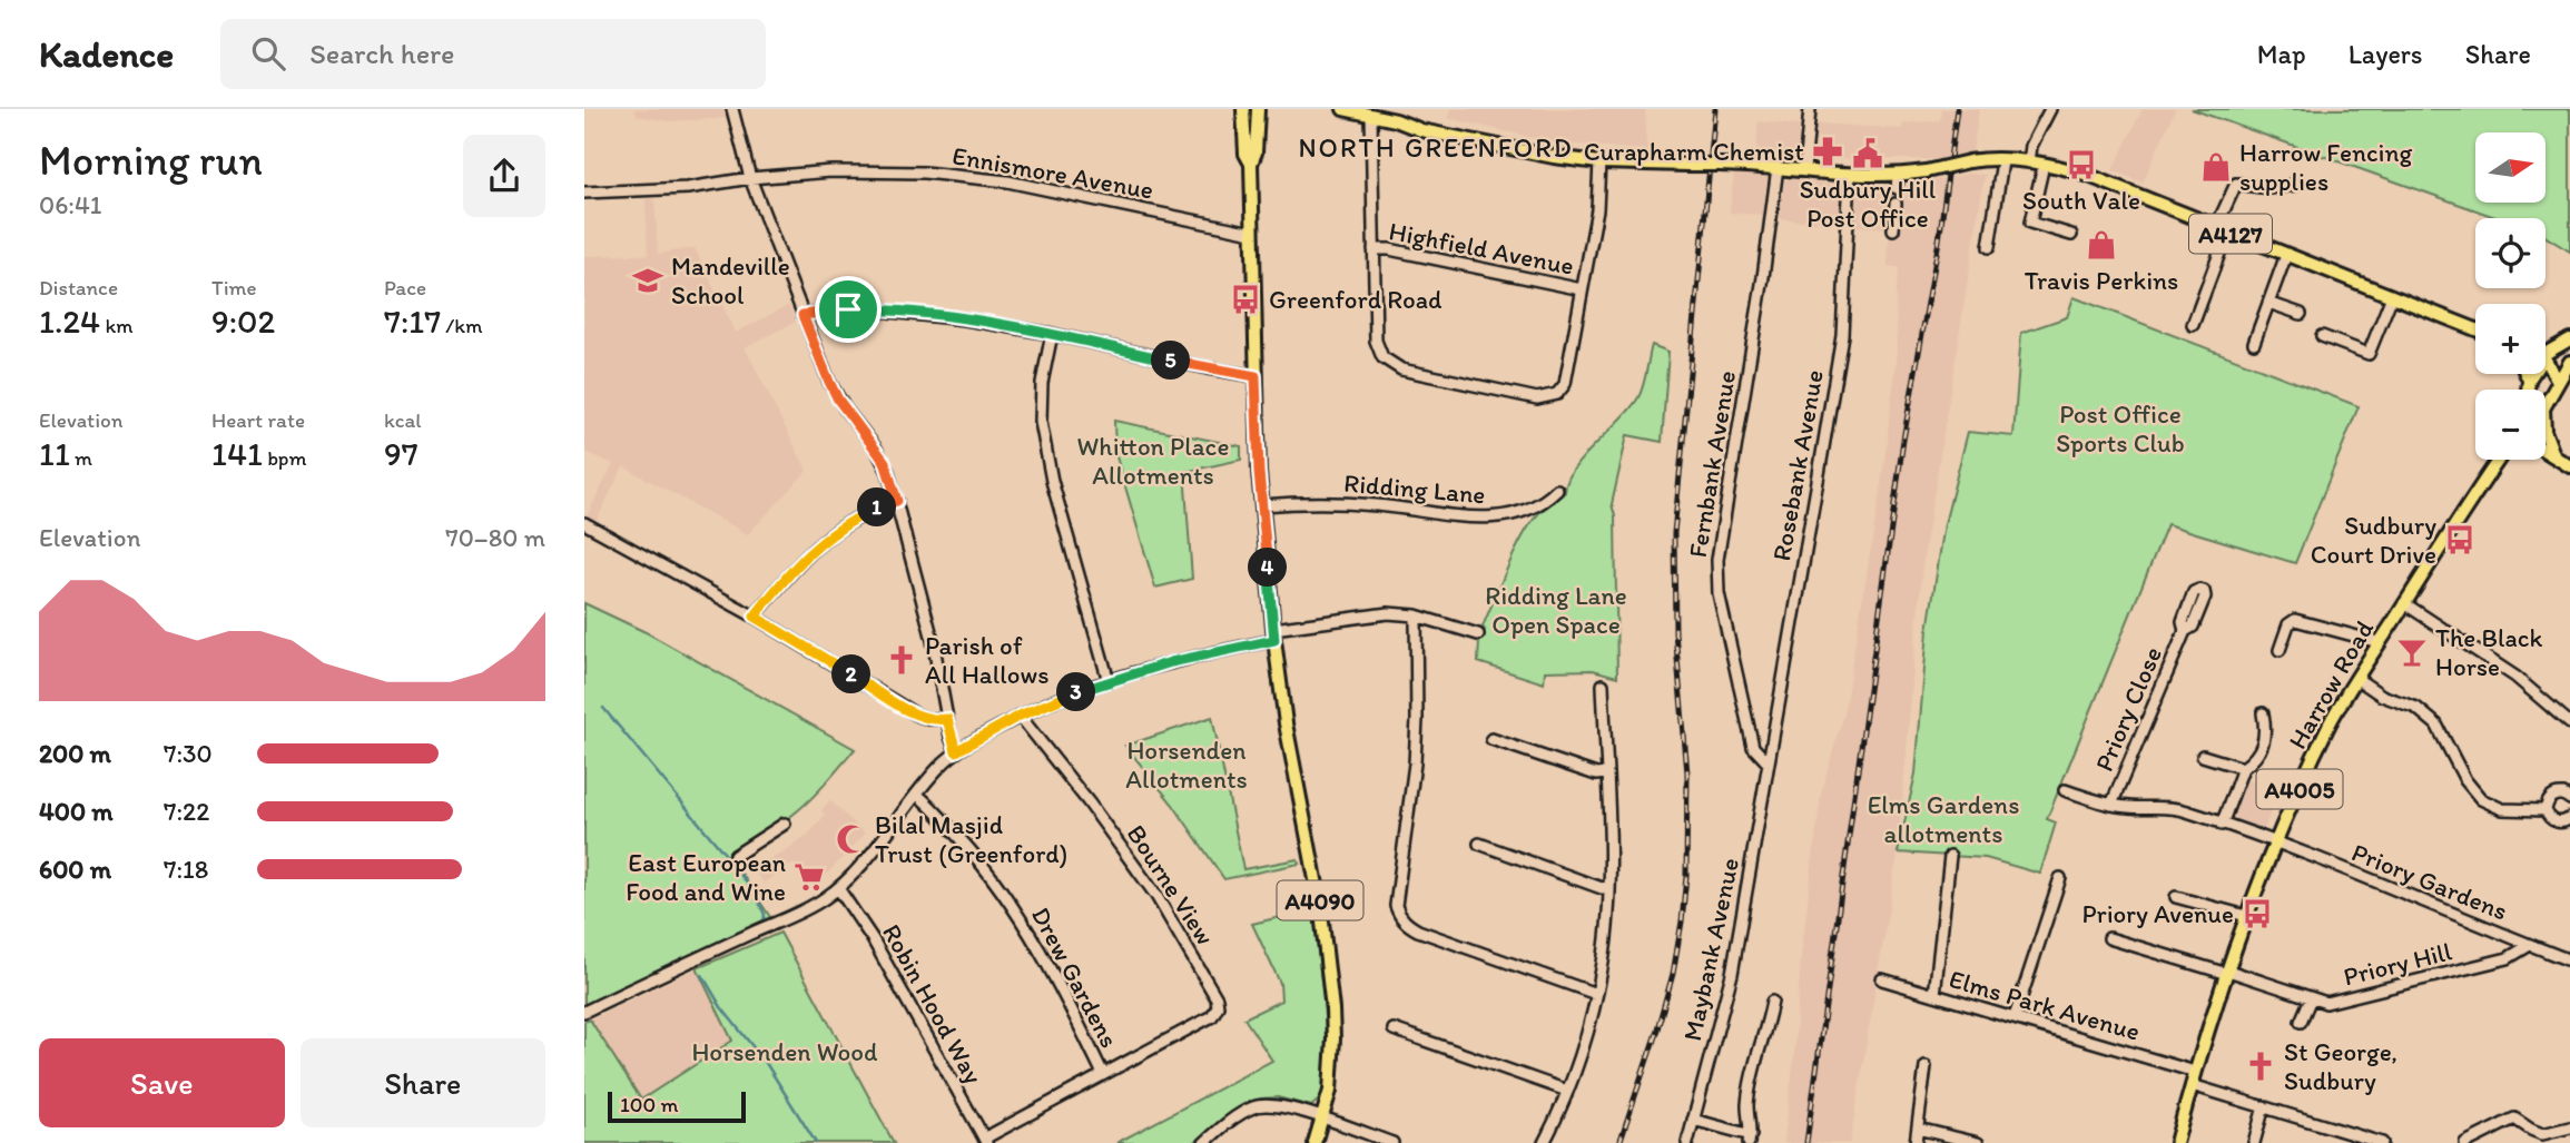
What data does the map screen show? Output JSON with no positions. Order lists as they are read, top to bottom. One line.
{"streets":{"main road":["A4127","Harrow Road","A4005","A4090"],"street":["Ennismore Avenue","Highfield Avenue","Fernbank Avenue","Rosebank Avenue","Ridding Lane","Priory Close","Priory Gardens","Bourne View","Maybank Avenue","Priory Hill","Drew Gardens","Robin Hood Way","Elms Park Avenue"]},"crossings":[["Ennismore Avenue","A4090"],["A4127","Fernbank Avenue"],["A4127","Rosebank Avenue"],["Fernbank Avenue","Rosebank Avenue"],["Fernbank Avenue","Maybank Avenue"],["Rosebank Avenue","Maybank Avenue"],["Ridding Lane","A4090"],["Harrow Road","Priory Gardens"],["Harrow Road","Priory Hill"],["Harrow Road","Elms Park Avenue"],["Priory Gardens","Priory Hill"],["Bourne View","Drew Gardens"]],"districts":["NORTH GREENFORD"],"parks":["Post Office Sports Club","Whitton Place Allotments","Ridding Lane Open Space","Horsenden Allotments","Elms Gardens allotments","Horsenden Wood"],"places":{"pharmacy":["Curapharm Chemist"],"public building":["Sudbury Hill Post Office"],"bus stop":["South Vale","Greenford Road","Sudbury Court Drive","Priory Avenue"],"shop":["Harrow Fencing supplies","Travis Perkins"],"school or university":["Mandeville School"],"bar":["The Black Horse"],"church":["Parish of All Hallows","St George, Sudbury"],"mosque":["Bilal Masjid Trust (Greenford)"],"supermarket":["East European Food and Wine"]},"scale_bar":"100 m","north":"right","page":{"header":"Kadence","search":"Search here","nav":["Map","Layers","Share"],"heading":["Morning run","06:41"],"map_buttons":["+","−"],"stats":[["Distance","1.24 km"],["Time","9:02"],["Pace","7:17 /km"],["Elevation","11 m"],["Heart rate","141 bpm"],["kcal","97"]],"pins":["5","1","4","2","3"],"chart":["Elevation","70–80 m"],"list":[{"name":"200 m","note":"7:30"},{"name":"400 m","note":"7:22"},{"name":"600 m","note":"7:18"}],"buttons":["Save","Share"],"scale":"100 m"}}
